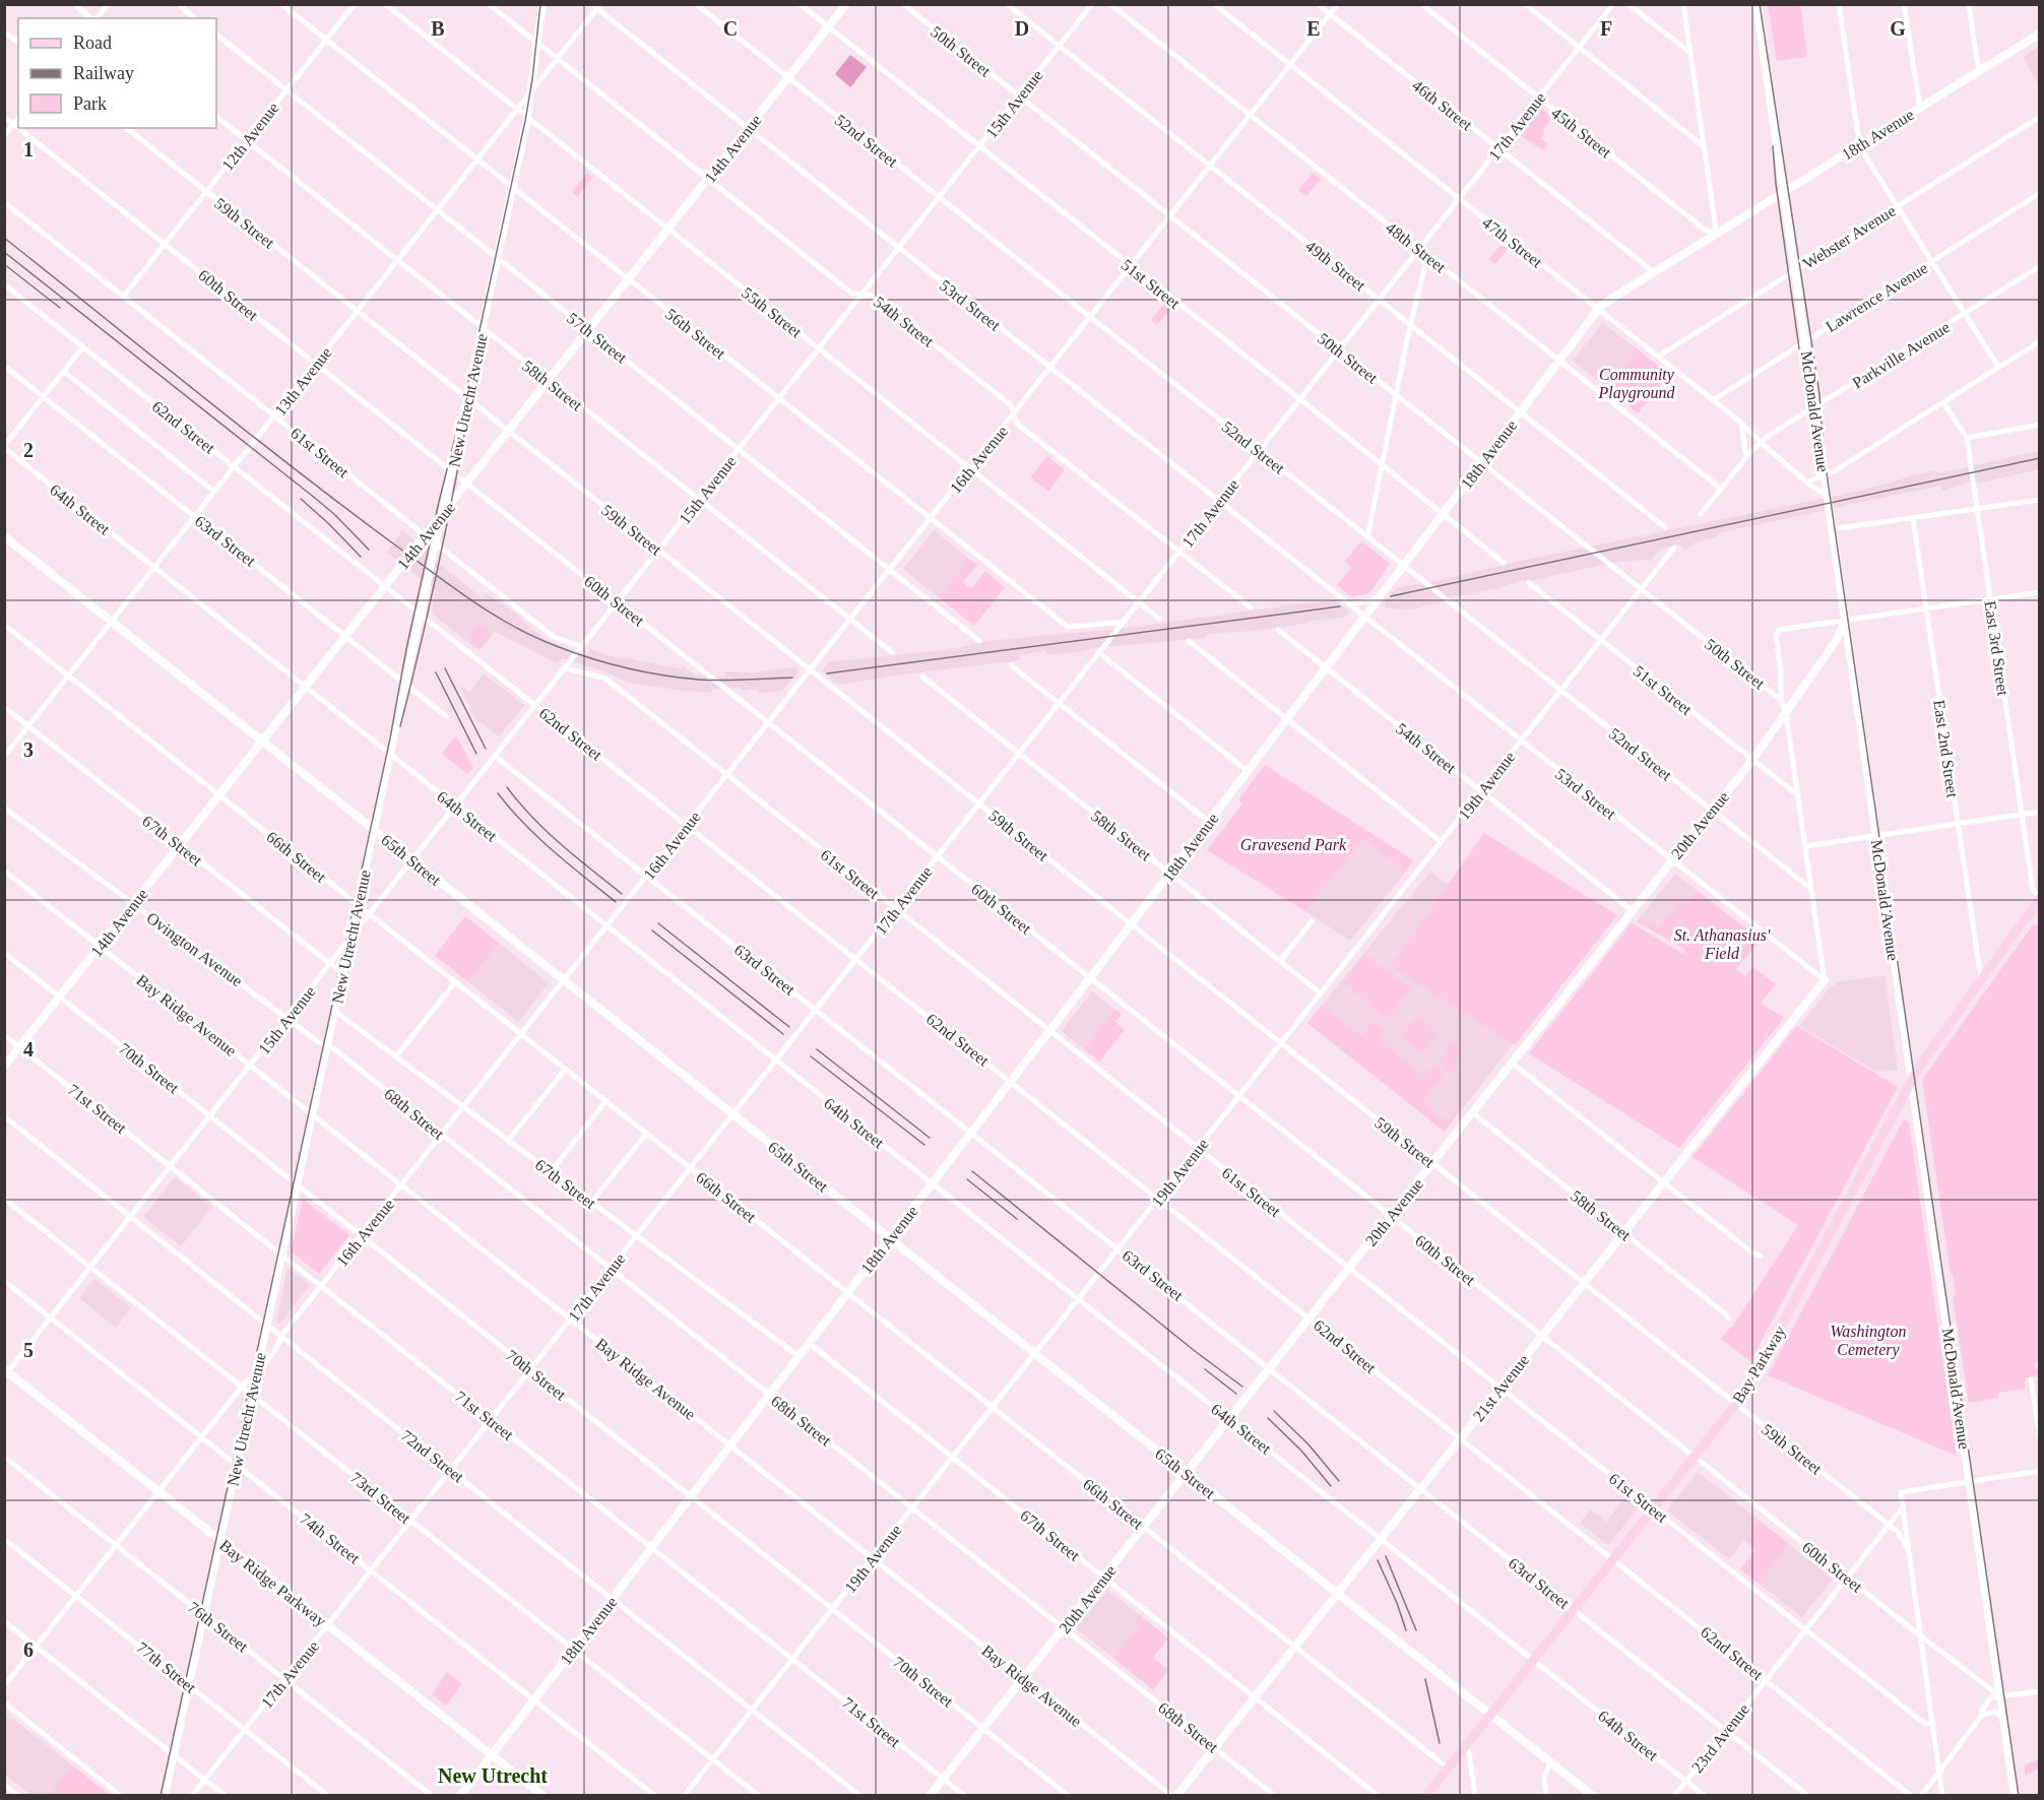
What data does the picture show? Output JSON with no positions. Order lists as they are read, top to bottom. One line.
{"streets":{"main road":["Bay Parkway"],"street":["50th Street","15th Avenue","46th Street","17th Avenue","45th Street","18th Avenue","12th Avenue","52nd Street","14th Avenue","59th Street","Webster Avenue","47th Street","48th Street","49th Street","51st Street","60th Street","Lawrence Avenue","53rd Street","55th Street","54th Street","56th Street","57th Street","Parkville Avenue","13th Avenue","58th Street","New Utrecht Avenue","McDonald Avenue","62nd Street","61st Street","16th Avenue","64th Street","63rd Street","East 3rd Street","East 2nd Street","19th Avenue","20th Avenue","67th Street","66th Street","65th Street","Ovington Avenue","Bay Ridge Avenue","70th Street","71st Street","68th Street","21st Avenue","72nd Street","73rd Street","74th Street","Bay Ridge Parkway","76th Street","77th Street","23rd Avenue"]},"crossings":[["50th Street","15th Avenue"],["50th Street","17th Avenue"],["50th Street","18th Avenue"],["50th Street","52nd Street"],["50th Street","51st Street"],["50th Street","53rd Street"],["50th Street","16th Avenue"],["50th Street","19th Avenue"],["50th Street","20th Avenue"],["50th Street","21st Avenue"],["15th Avenue","52nd Street"],["15th Avenue","59th Street"],["15th Avenue","49th Street"],["15th Avenue","51st Street"],["15th Avenue","60th Street"],["15th Avenue","53rd Street"],["15th Avenue","55th Street"],["15th Avenue","54th Street"],["15th Avenue","56th Street"],["15th Avenue","57th Street"],["15th Avenue","58th Street"],["15th Avenue","New Utrecht Avenue"],["15th Avenue","62nd Street"],["15th Avenue","61st Street"],["15th Avenue","64th Street"],["15th Avenue","63rd Street"],["15th Avenue","67th Street"],["15th Avenue","66th Street"],["15th Avenue","65th Street"],["15th Avenue","Ovington Avenue"],["15th Avenue","Bay Ridge Avenue"],["15th Avenue","70th Street"],["15th Avenue","71st Street"],["15th Avenue","72nd Street"],["15th Avenue","73rd Street"],["15th Avenue","74th Street"],["15th Avenue","Bay Ridge Parkway"],["46th Street","17th Avenue"],["46th Street","18th Avenue"],["46th Street","16th Avenue"],["17th Avenue","45th Street"],["17th Avenue","52nd Street"],["17th Avenue","59th Street"],["17th Avenue","47th Street"],["17th Avenue","48th Street"],["17th Avenue","49th Street"],["17th Avenue","51st Street"],["17th Avenue","60th Street"],["17th Avenue","53rd Street"],["17th Avenue","55th Street"],["17th Avenue","54th Street"],["17th Avenue","56th Street"],["17th Avenue","58th Street"],["17th Avenue","62nd Street"],["17th Avenue","61st Street"],["17th Avenue","64th Street"],["17th Avenue","63rd Street"],["17th Avenue","67th Street"],["17th Avenue","66th Street"],["17th Avenue","65th Street"],["17th Avenue","Bay Ridge Avenue"],["17th Avenue","70th Street"],["17th Avenue","71st Street"],["17th Avenue","68th Street"],["17th Avenue","72nd Street"],["17th Avenue","73rd Street"],["17th Avenue","74th Street"],["17th Avenue","Bay Ridge Parkway"],["17th Avenue","76th Street"],["17th Avenue","77th Street"],["45th Street","18th Avenue"],["18th Avenue","52nd Street"],["18th Avenue","59th Street"],["18th Avenue","47th Street"],["18th Avenue","48th Street"],["18th Avenue","49th Street"],["18th Avenue","51st Street"],["18th Avenue","60th Street"],["18th Avenue","53rd Street"],["18th Avenue","54th Street"],["18th Avenue","58th Street"],["18th Avenue","McDonald Avenue"],["18th Avenue","62nd Street"],["18th Avenue","61st Street"],["18th Avenue","64th Street"],["18th Avenue","63rd Street"],["18th Avenue","67th Street"],["18th Avenue","66th Street"],["18th Avenue","65th Street"],["18th Avenue","Bay Ridge Avenue"],["18th Avenue","70th Street"],["18th Avenue","71st Street"],["18th Avenue","68th Street"],["18th Avenue","72nd Street"],["18th Avenue","73rd Street"],["18th Avenue","74th Street"],["18th Avenue","Bay Ridge Parkway"],["12th Avenue","59th Street"],["12th Avenue","60th Street"],["12th Avenue","56th Street"],["12th Avenue","57th Street"],["12th Avenue","58th Street"],["12th Avenue","61st Street"],["52nd Street","14th Avenue"],["52nd Street","16th Avenue"],["52nd Street","19th Avenue"],["52nd Street","20th Avenue"],["14th Avenue","59th Street"],["14th Avenue","51st Street"],["14th Avenue","60th Street"],["14th Avenue","53rd Street"],["14th Avenue","55th Street"],["14th Avenue","54th Street"],["14th Avenue","56th Street"],["14th Avenue","57th Street"],["14th Avenue","58th Street"],["14th Avenue","New Utrecht Avenue"],["14th Avenue","62nd Street"],["14th Avenue","61st Street"],["14th Avenue","64th Street"],["14th Avenue","63rd Street"],["14th Avenue","67th Street"],["14th Avenue","66th Street"],["14th Avenue","65th Street"],["14th Avenue","Ovington Avenue"],["14th Avenue","Bay Ridge Avenue"],["14th Avenue","70th Street"],["14th Avenue","71st Street"],["59th Street","13th Avenue"],["59th Street","New Utrecht Avenue"],["59th Street","16th Avenue"],["59th Street","19th Avenue"],["59th Street","20th Avenue"],["59th Street","Bay Parkway"],["59th Street","21st Avenue"],["59th Street","23rd Avenue"],["Webster Avenue","47th Street"],["Webster Avenue","McDonald Avenue"],["47th Street","Lawrence Avenue"],["47th Street","Parkville Avenue"],["47th Street","McDonald Avenue"],["47th Street","16th Avenue"],["48th Street","16th Avenue"],["49th Street","16th Avenue"],["51st Street","16th Avenue"],["51st Street","19th Avenue"],["51st Street","20th Avenue"],["60th Street","13th Avenue"],["60th Street","New Utrecht Avenue"],["60th Street","McDonald Avenue"],["60th Street","16th Avenue"],["60th Street","19th Avenue"],["60th Street","20th Avenue"],["60th Street","Bay Parkway"],["60th Street","21st Avenue"],["60th Street","23rd Avenue"],["Lawrence Avenue","McDonald Avenue"],["53rd Street","13th Avenue"],["53rd Street","16th Avenue"],["53rd Street","19th Avenue"],["53rd Street","20th Avenue"],["53rd Street","21st Avenue"],["55th Street","13th Avenue"],["55th Street","New Utrecht Avenue"],["55th Street","16th Avenue"],["54th Street","13th Avenue"],["54th Street","New Utrecht Avenue"],["54th Street","16th Avenue"],["54th Street","19th Avenue"],["54th Street","20th Avenue"],["56th Street","13th Avenue"],["56th Street","New Utrecht Avenue"],["56th Street","16th Avenue"],["57th Street","13th Avenue"],["57th Street","New Utrecht Avenue"],["57th Street","16th Avenue"],["Parkville Avenue","McDonald Avenue"],["13th Avenue","58th Street"],["13th Avenue","New Utrecht Avenue"],["13th Avenue","62nd Street"],["13th Avenue","61st Street"],["13th Avenue","64th Street"],["13th Avenue","63rd Street"],["13th Avenue","67th Street"],["13th Avenue","66th Street"],["13th Avenue","65th Street"],["58th Street","New Utrecht Avenue"],["58th Street","16th Avenue"],["58th Street","19th Avenue"],["58th Street","20th Avenue"],["58th Street","21st Avenue"],["New Utrecht Avenue","62nd Street"],["New Utrecht Avenue","61st Street"],["New Utrecht Avenue","16th Avenue"],["New Utrecht Avenue","64th Street"],["New Utrecht Avenue","63rd Street"],["New Utrecht Avenue","67th Street"],["New Utrecht Avenue","66th Street"],["New Utrecht Avenue","65th Street"],["New Utrecht Avenue","Ovington Avenue"],["New Utrecht Avenue","Bay Ridge Avenue"],["New Utrecht Avenue","70th Street"],["New Utrecht Avenue","71st Street"],["New Utrecht Avenue","68th Street"],["New Utrecht Avenue","72nd Street"],["New Utrecht Avenue","73rd Street"],["New Utrecht Avenue","74th Street"],["New Utrecht Avenue","Bay Ridge Parkway"],["New Utrecht Avenue","76th Street"],["New Utrecht Avenue","77th Street"],["McDonald Avenue","20th Avenue"],["McDonald Avenue","Bay Parkway"],["62nd Street","16th Avenue"],["62nd Street","19th Avenue"],["62nd Street","20th Avenue"],["62nd Street","Bay Parkway"],["62nd Street","21st Avenue"],["62nd Street","23rd Avenue"],["61st Street","16th Avenue"],["61st Street","19th Avenue"],["61st Street","20th Avenue"],["61st Street","Bay Parkway"],["61st Street","21st Avenue"],["61st Street","23rd Avenue"],["16th Avenue","64th Street"],["16th Avenue","63rd Street"],["16th Avenue","67th Street"],["16th Avenue","66th Street"],["16th Avenue","65th Street"],["16th Avenue","Bay Ridge Avenue"],["16th Avenue","70th Street"],["16th Avenue","71st Street"],["16th Avenue","68th Street"],["16th Avenue","72nd Street"],["16th Avenue","73rd Street"],["16th Avenue","74th Street"],["16th Avenue","Bay Ridge Parkway"],["16th Avenue","76th Street"],["16th Avenue","77th Street"],["64th Street","19th Avenue"],["64th Street","20th Avenue"],["64th Street","Bay Parkway"],["64th Street","21st Avenue"],["64th Street","23rd Avenue"],["63rd Street","19th Avenue"],["63rd Street","20th Avenue"],["63rd Street","Bay Parkway"],["63rd Street","21st Avenue"],["63rd Street","23rd Avenue"],["East 3rd Street","Bay Parkway"],["East 2nd Street","Bay Parkway"],["19th Avenue","67th Street"],["19th Avenue","66th Street"],["19th Avenue","65th Street"],["19th Avenue","Bay Ridge Avenue"],["19th Avenue","70th Street"],["19th Avenue","71st Street"],["19th Avenue","68th Street"],["19th Avenue","72nd Street"],["19th Avenue","73rd Street"],["20th Avenue","67th Street"],["20th Avenue","66th Street"],["20th Avenue","65th Street"],["20th Avenue","Bay Ridge Avenue"],["20th Avenue","70th Street"],["20th Avenue","71st Street"],["20th Avenue","68th Street"],["67th Street","21st Avenue"],["66th Street","Bay Parkway"],["66th Street","21st Avenue"],["65th Street","Bay Parkway"],["65th Street","21st Avenue"],["Ovington Avenue","68th Street"],["Bay Ridge Avenue","21st Avenue"],["68th Street","21st Avenue"]],"districts":["New Utrecht"],"parks":["Community Playground","Gravesend Park","St. Athanasius' Field","Washington Cemetery"],"legend":["Road","Railway","Park"],"grid":{"columns":["B","C","D","E","F","G"],"rows":["1","2","3","4","5","6"]}}
